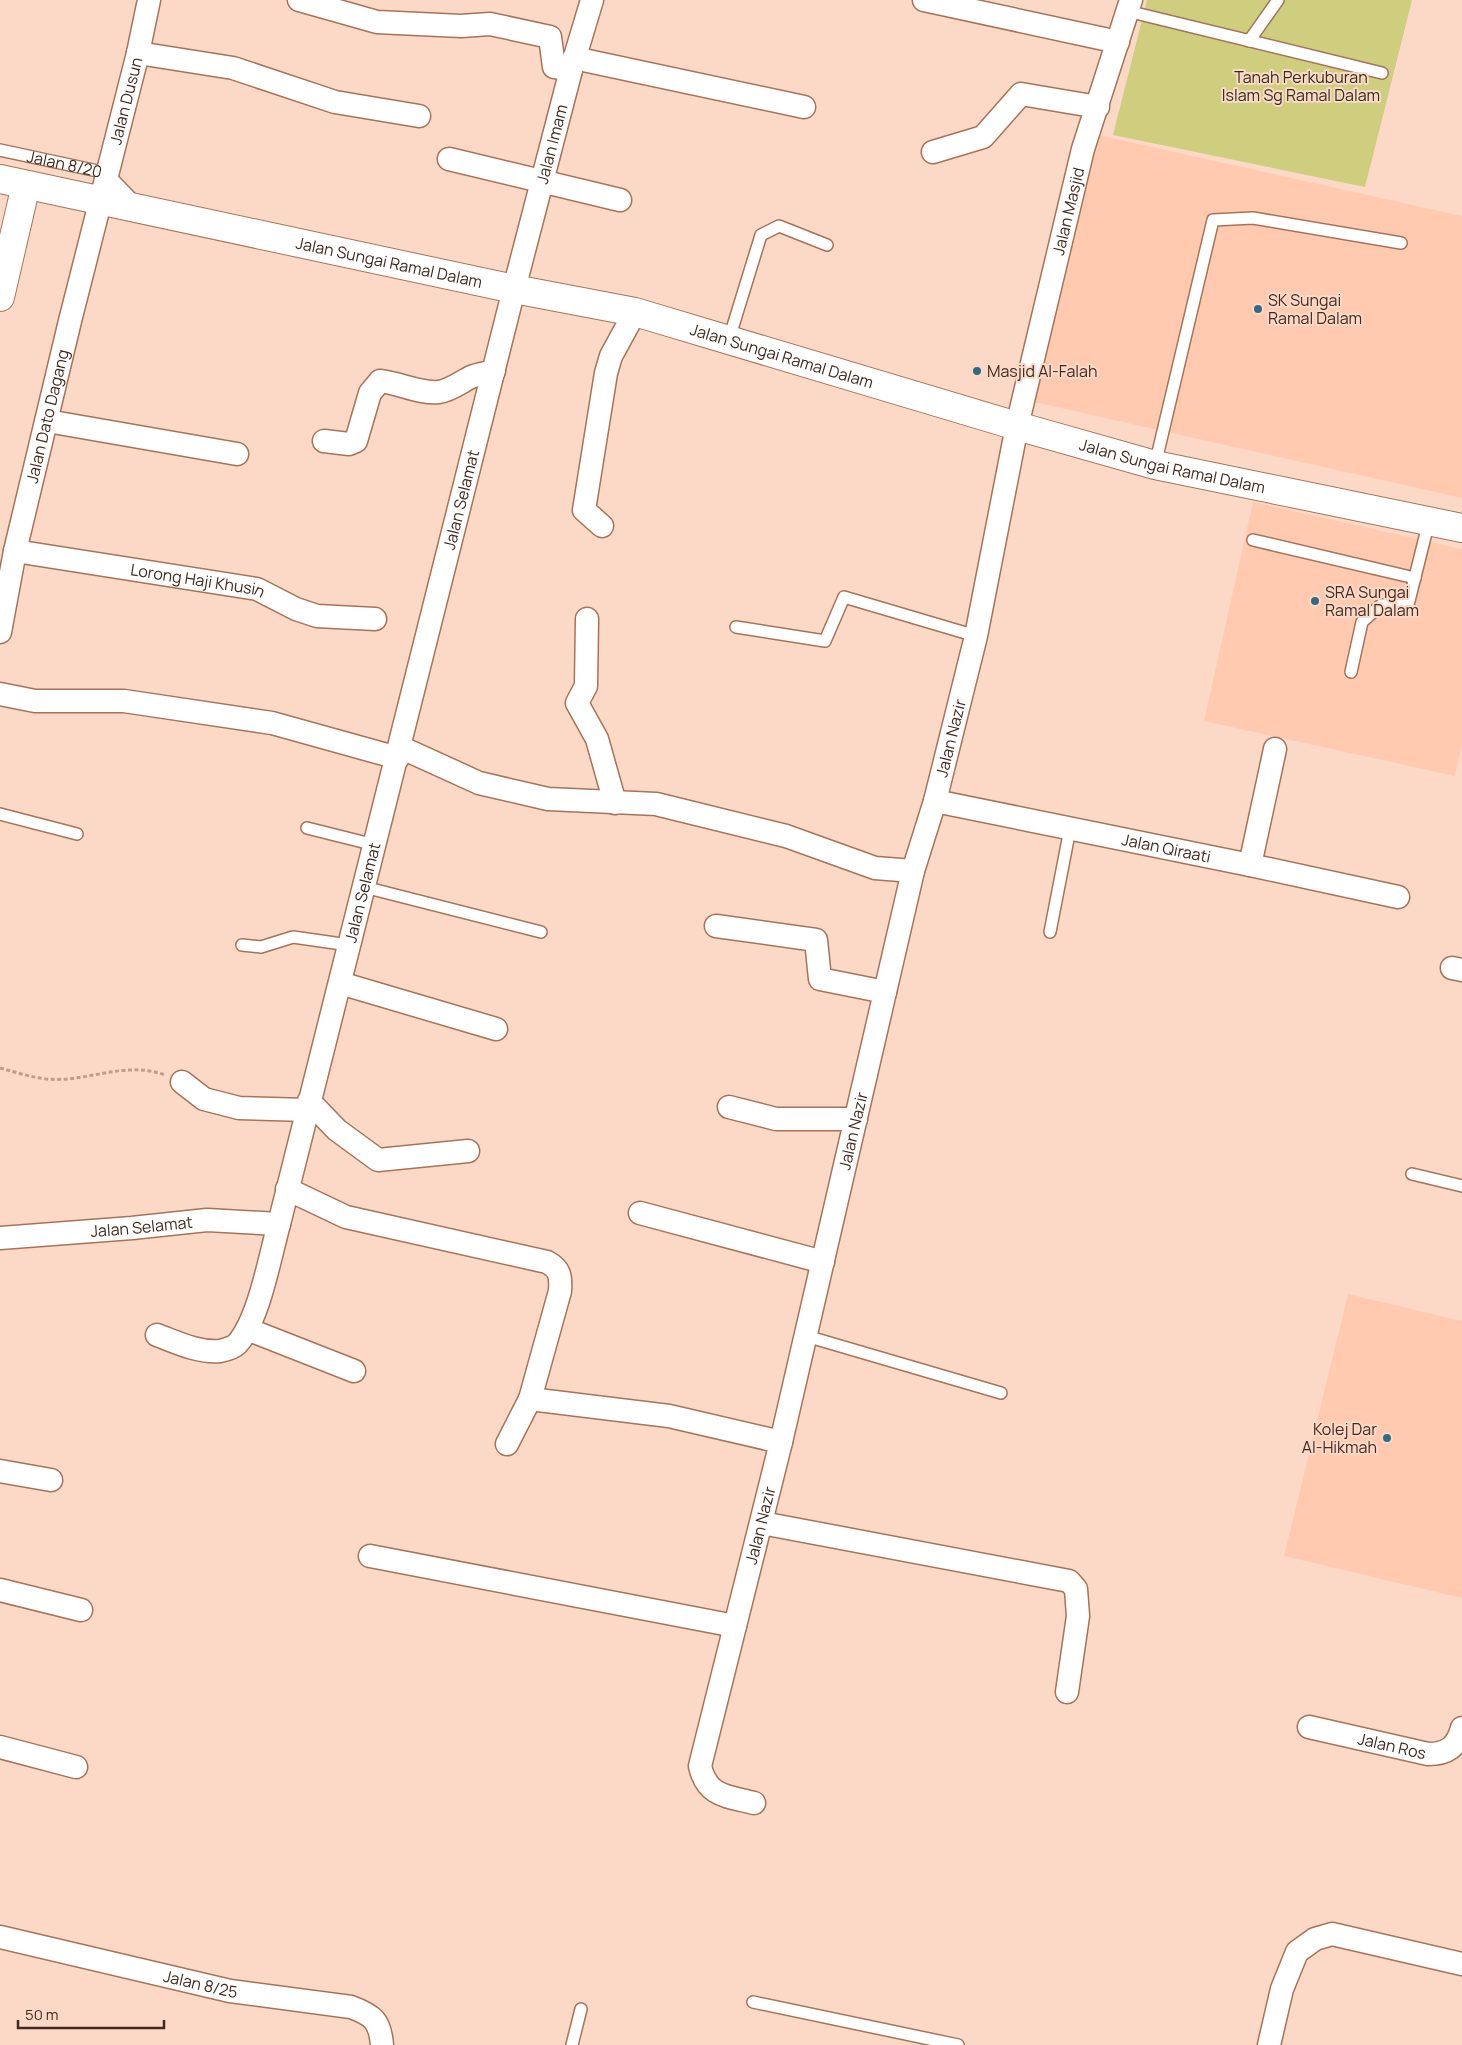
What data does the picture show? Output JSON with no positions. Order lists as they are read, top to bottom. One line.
{"streets":{"street":["Jalan Dusun","Jalan Imam","Jalan 8/20","Jalan Masjid","Jalan Sungai Ramal Dalam","Jalan Dato Dagang","Jalan Selamat","Lorong Haji Khusin","Jalan Nazir","Jalan Qiraati","Jalan Ros","Jalan 8/25"]},"crossings":[["Jalan Dusun","Jalan 8/20"],["Jalan Dusun","Jalan Sungai Ramal Dalam"],["Jalan Dusun","Jalan Dato Dagang"],["Jalan Imam","Jalan Sungai Ramal Dalam"],["Jalan Imam","Jalan Selamat"],["Jalan 8/20","Jalan Sungai Ramal Dalam"],["Jalan 8/20","Jalan Dato Dagang"],["Jalan Masjid","Jalan Sungai Ramal Dalam"],["Jalan Masjid","Jalan Nazir"],["Jalan Sungai Ramal Dalam","Jalan Dato Dagang"],["Jalan Sungai Ramal Dalam","Jalan Selamat"],["Jalan Sungai Ramal Dalam","Jalan Nazir"],["Jalan Dato Dagang","Lorong Haji Khusin"],["Jalan Nazir","Jalan Qiraati"]],"parks":["Tanah Perkuburan Islam Sg Ramal Dalam"],"places":["SK Sungai Ramal Dalam","Masjid Al-Falah","SRA Sungai Ramal Dalam","Kolej Dar Al-Hikmah"],"scale_bar":"50 m"}
